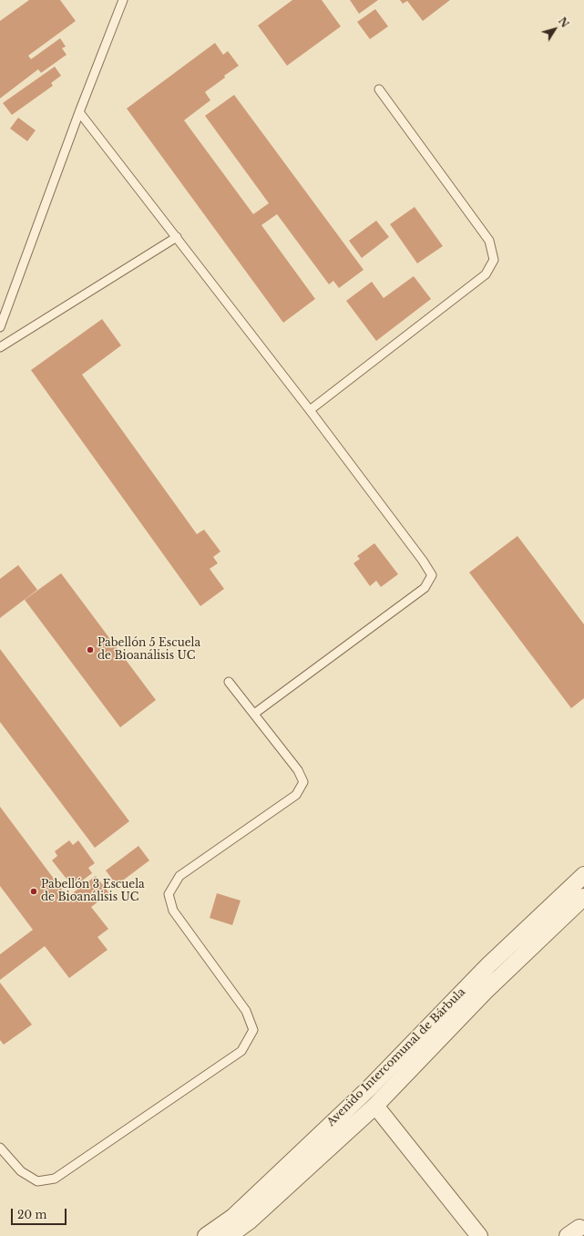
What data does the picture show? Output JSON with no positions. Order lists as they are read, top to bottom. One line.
{"streets":{"street":["Avenido Intercomunal de Bárbula"]},"places":["Pabellón 5 Escuela de Bioanálisis UC","Pabellón 3 Escuela de Bioanálisis UC"],"scale_bar":"20 m","north":"top right"}
